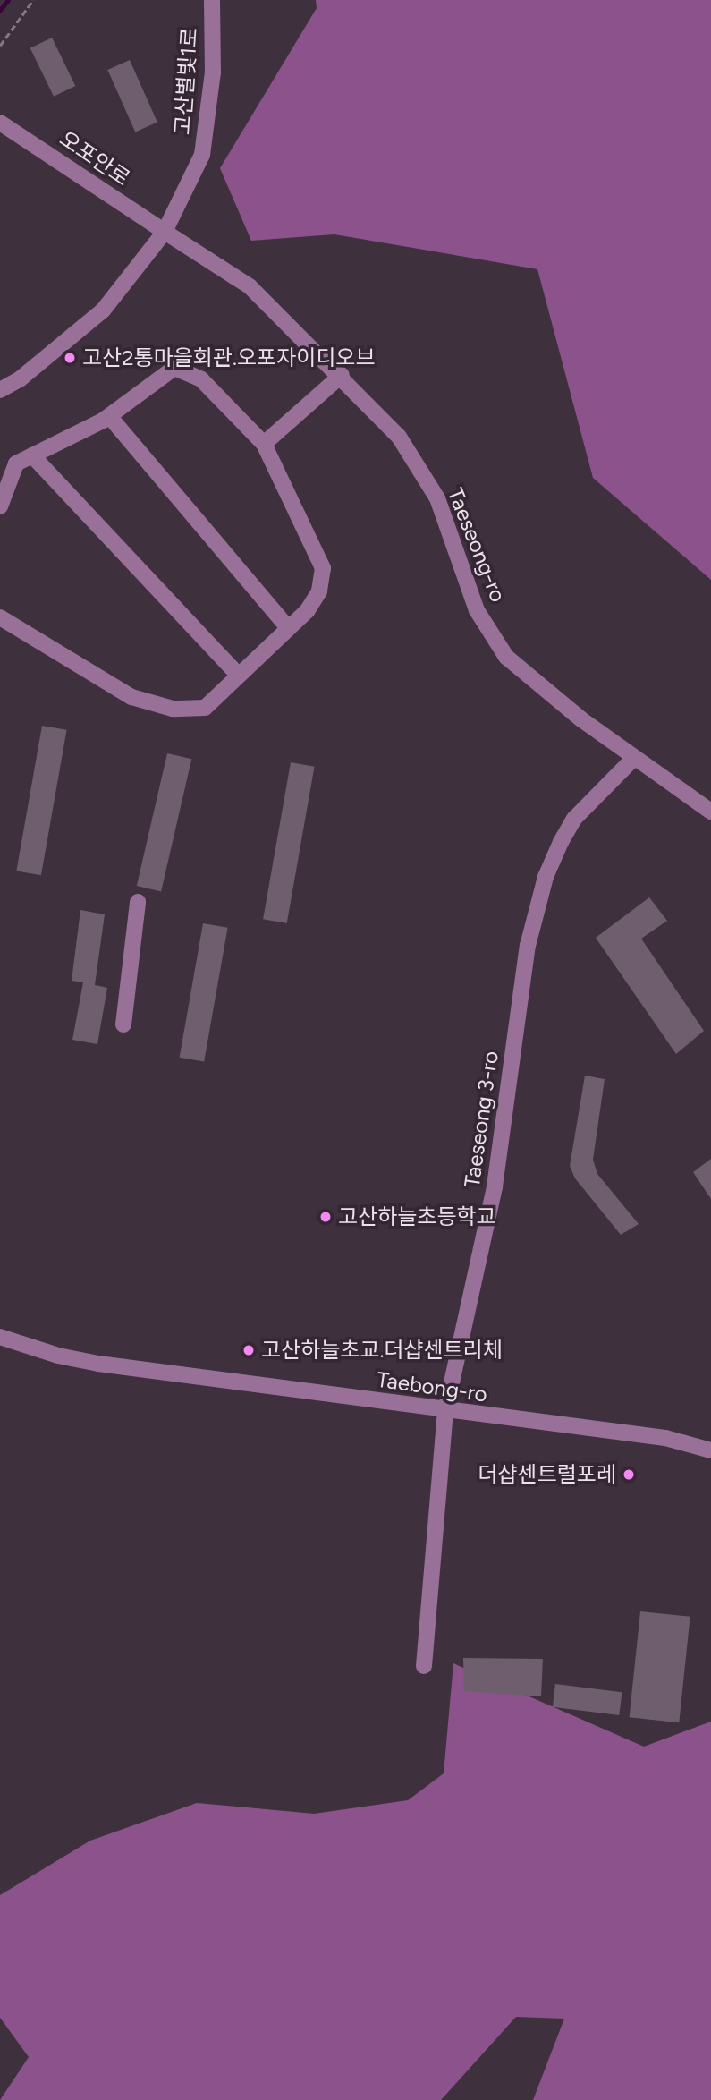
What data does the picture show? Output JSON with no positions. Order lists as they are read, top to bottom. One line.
{"streets":{"street":["고산별빛1로","오포안로","Taeseong-ro","Taeseong 3-ro","Taebong-ro"]},"crossings":[["고산별빛1로","오포안로"],["고산별빛1로","Taeseong-ro"],["오포안로","Taeseong-ro"],["Taeseong-ro","Taeseong 3-ro"],["Taeseong 3-ro","Taebong-ro"]],"places":["고산2통마을회관.오포자이디오브","고산하늘초등학교","고산하늘초교.더샵센트리체","더샵센트럴포레"]}
